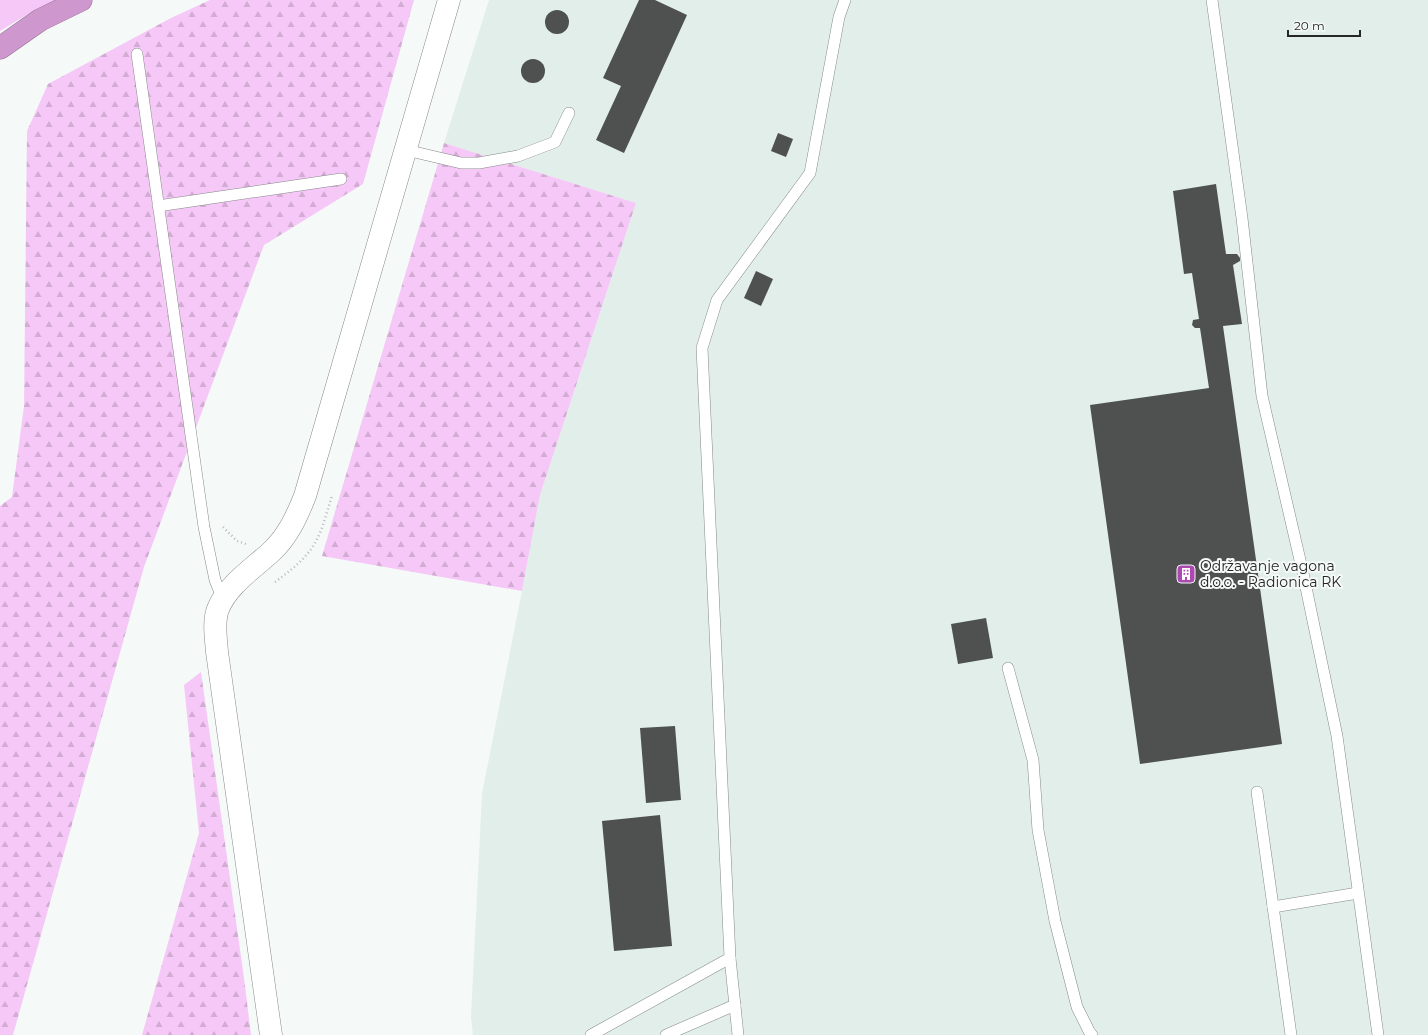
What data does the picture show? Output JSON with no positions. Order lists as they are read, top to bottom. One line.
{"places":{"building":["Održavanje vagona d.o.o. - Radionica RK"]},"scale_bar":"20 m"}
